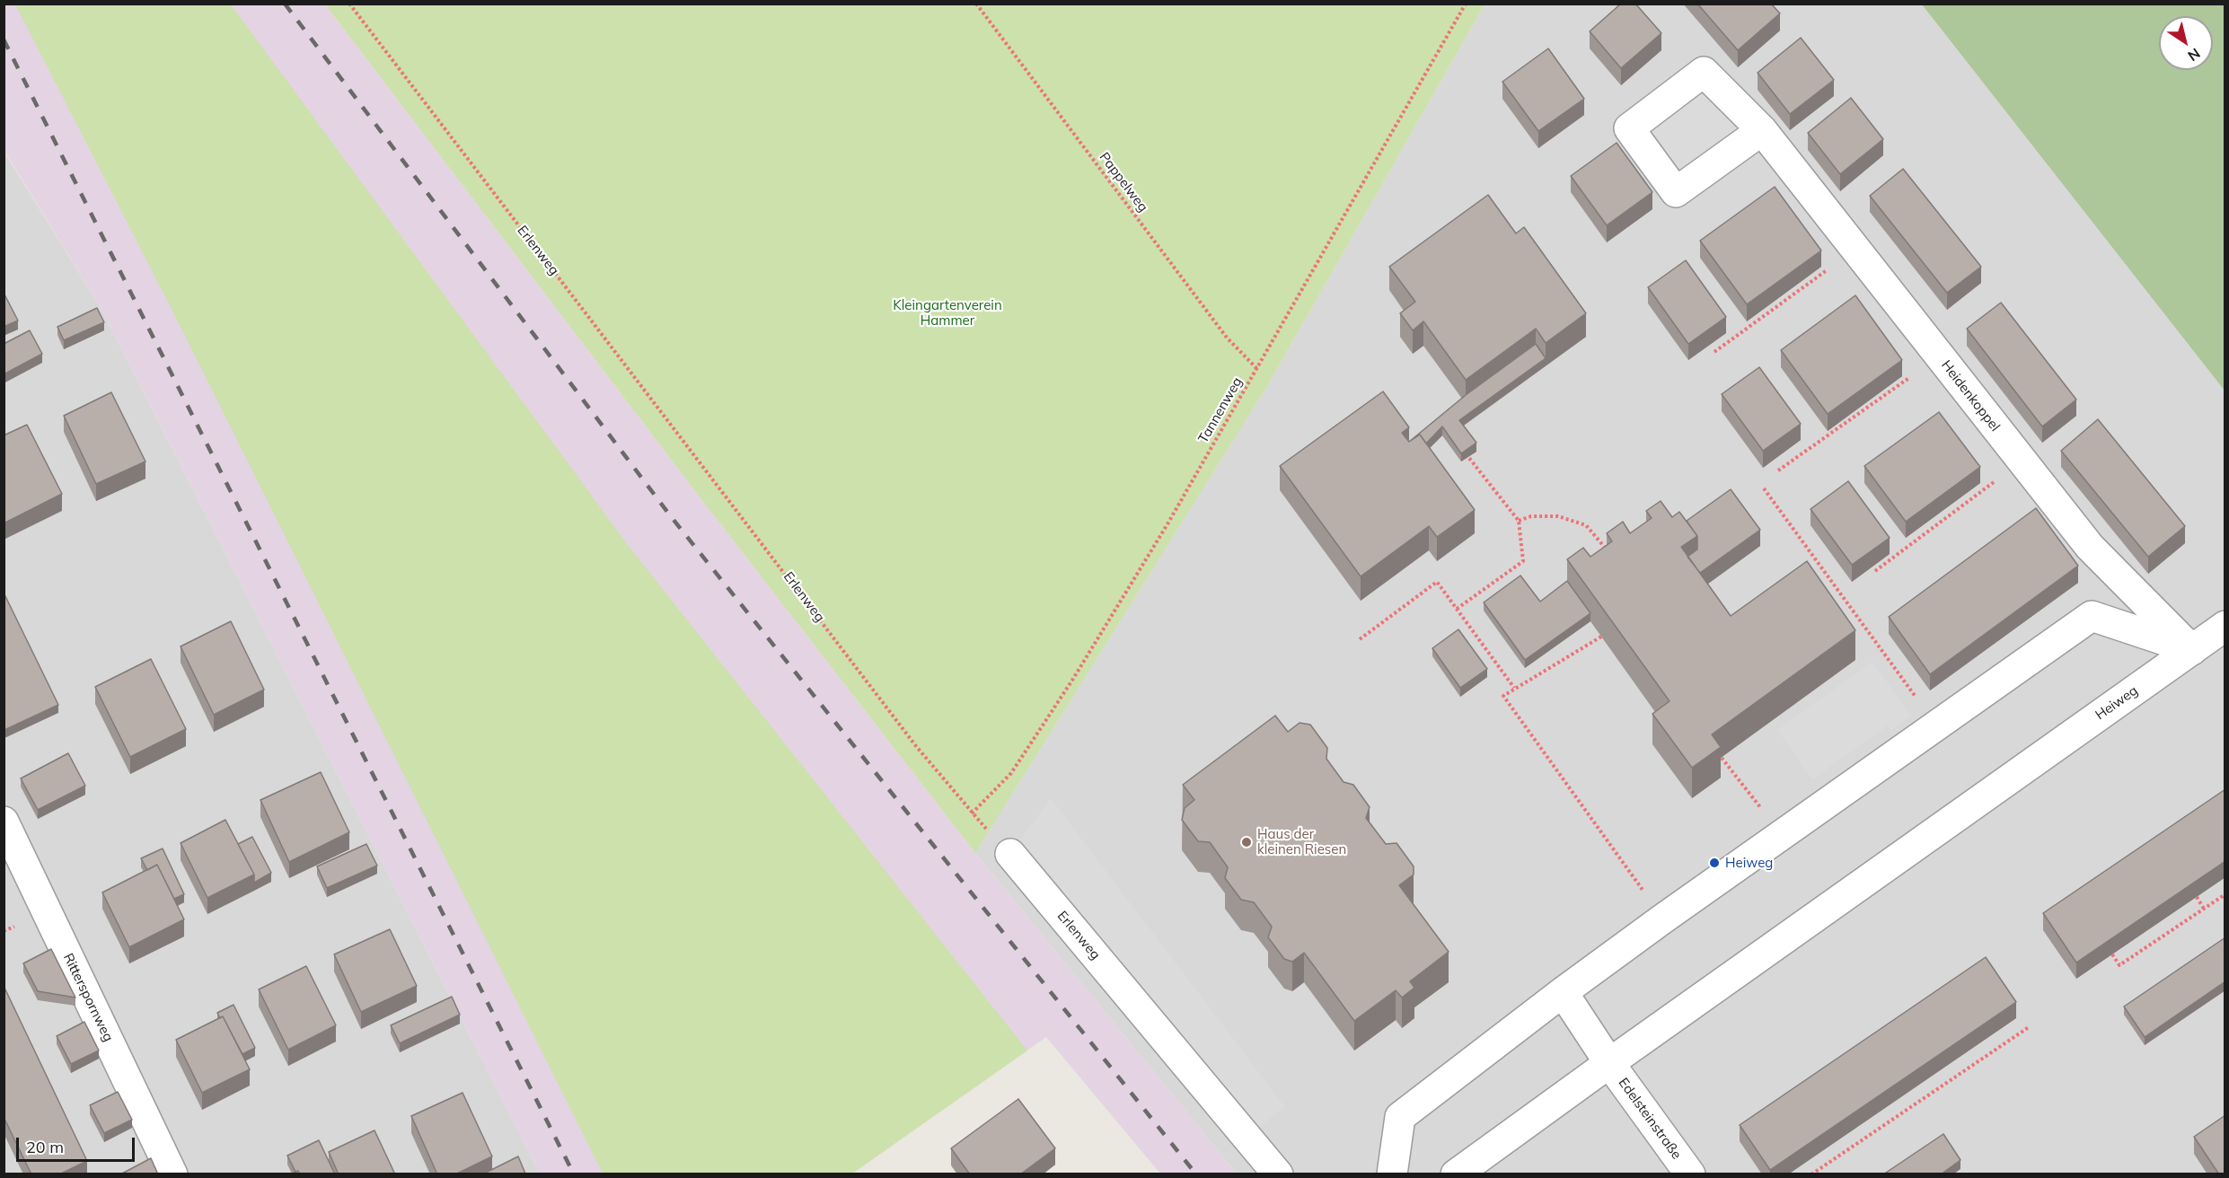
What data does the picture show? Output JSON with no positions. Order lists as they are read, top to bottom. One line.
{"streets":{"street":["Erlenweg","Heidenkoppel","Heiweg","Ritterspornweg","Edelsteinstraße"],"path":["Pappelweg","Tannenweg"]},"crossings":[["Pappelweg","Tannenweg"],["Erlenweg","Tannenweg"],["Heidenkoppel","Heiweg"],["Heiweg","Edelsteinstraße"]],"parks":["Kleingartenverein Hammer"],"places":["Haus der kleinen Riesen","Heiweg"],"scale_bar":"20 m","north":"bottom right"}
